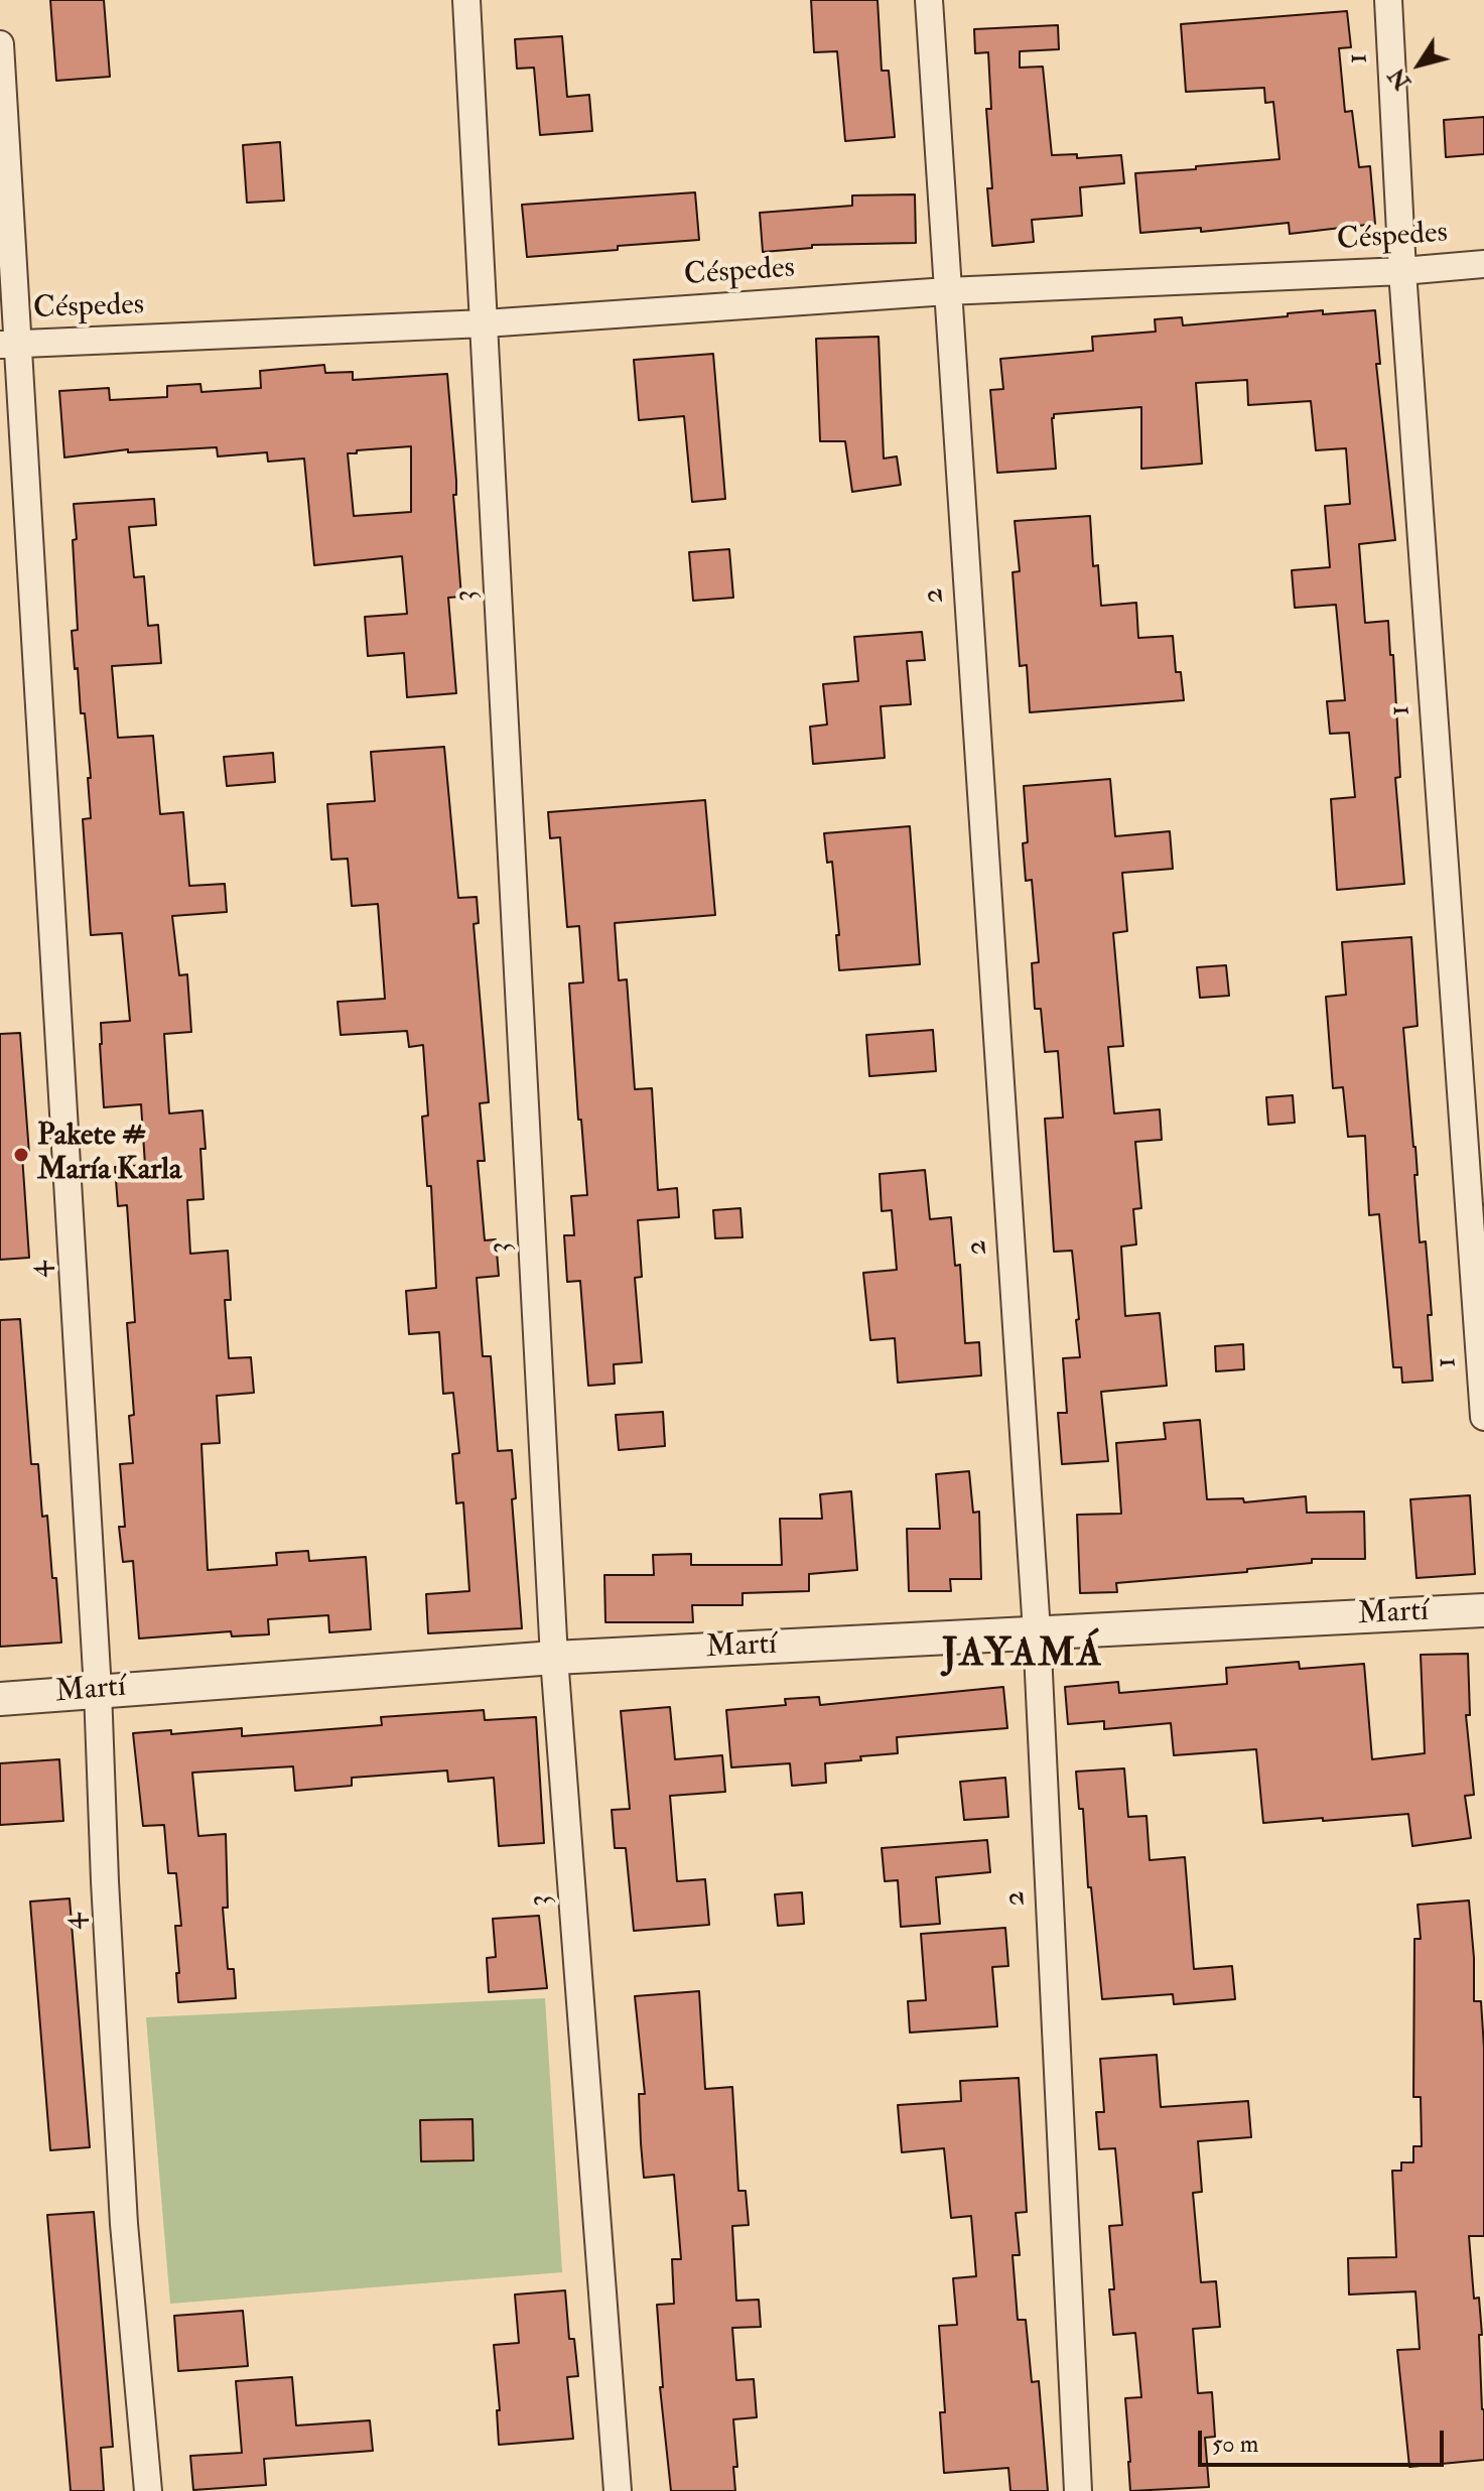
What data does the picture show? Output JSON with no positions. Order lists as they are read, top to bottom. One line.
{"streets":{"street":["1","Céspedes","3","2","4","Martí"]},"crossings":[["1","Céspedes"],["Céspedes","3"],["Céspedes","2"],["Céspedes","4"],["3","Martí"],["2","Martí"],["4","Martí"]],"districts":["JAYAMÁ"],"places":["Pakete # María Karla"],"scale_bar":"50 m","north":"bottom left"}
